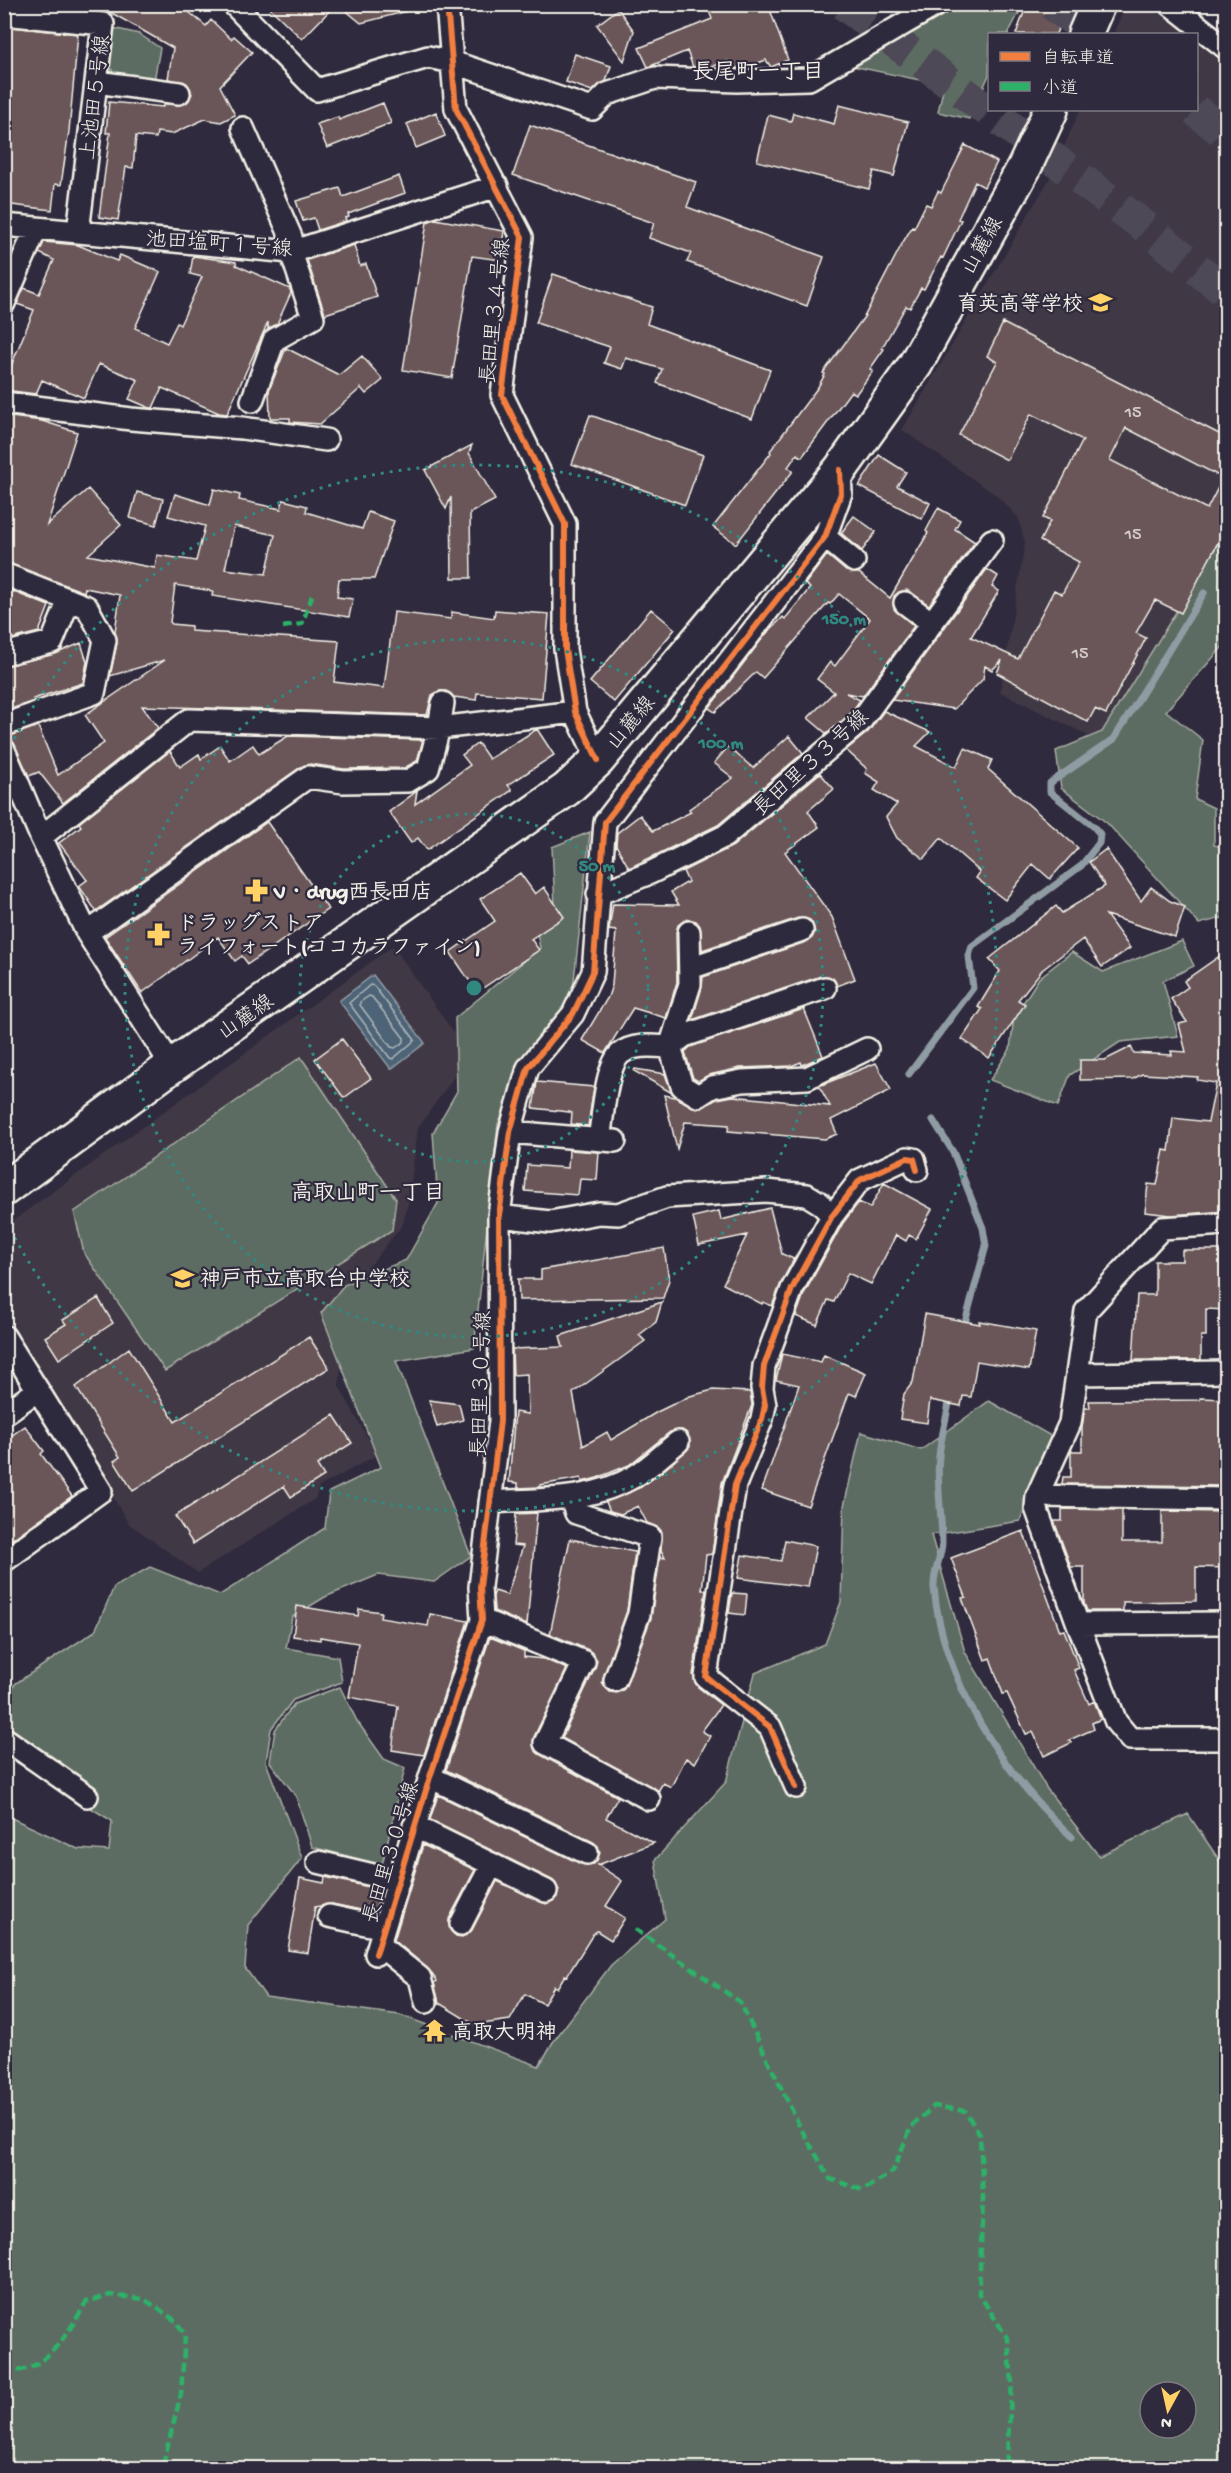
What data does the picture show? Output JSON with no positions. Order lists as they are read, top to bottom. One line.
{"streets":{"main road":["山麓線"],"street":["上池田５号線","池田塩町１号線","長田里３４号線","長田里３３号線","長田里３０号線"]},"crossings":[["上池田５号線","池田塩町１号線"],["池田塩町１号線","長田里３４号線"],["山麓線","長田里３４号線"],["長田里３３号線","長田里３０号線"]],"districts":["長尾町一丁目","高取山町一丁目"],"places":{"school or university":["育英高等学校","神戸市立高取台中学校"],"pharmacy":["V・drug西長田店","ドラッグストア ライフォート(ココカラファイン)"],"temple":["高取大明神"]},"house_numbers":["15","15","15"],"legend":["自転車道","小道"],"north":"bottom","rings":["150 m","100 m","50 m"]}
